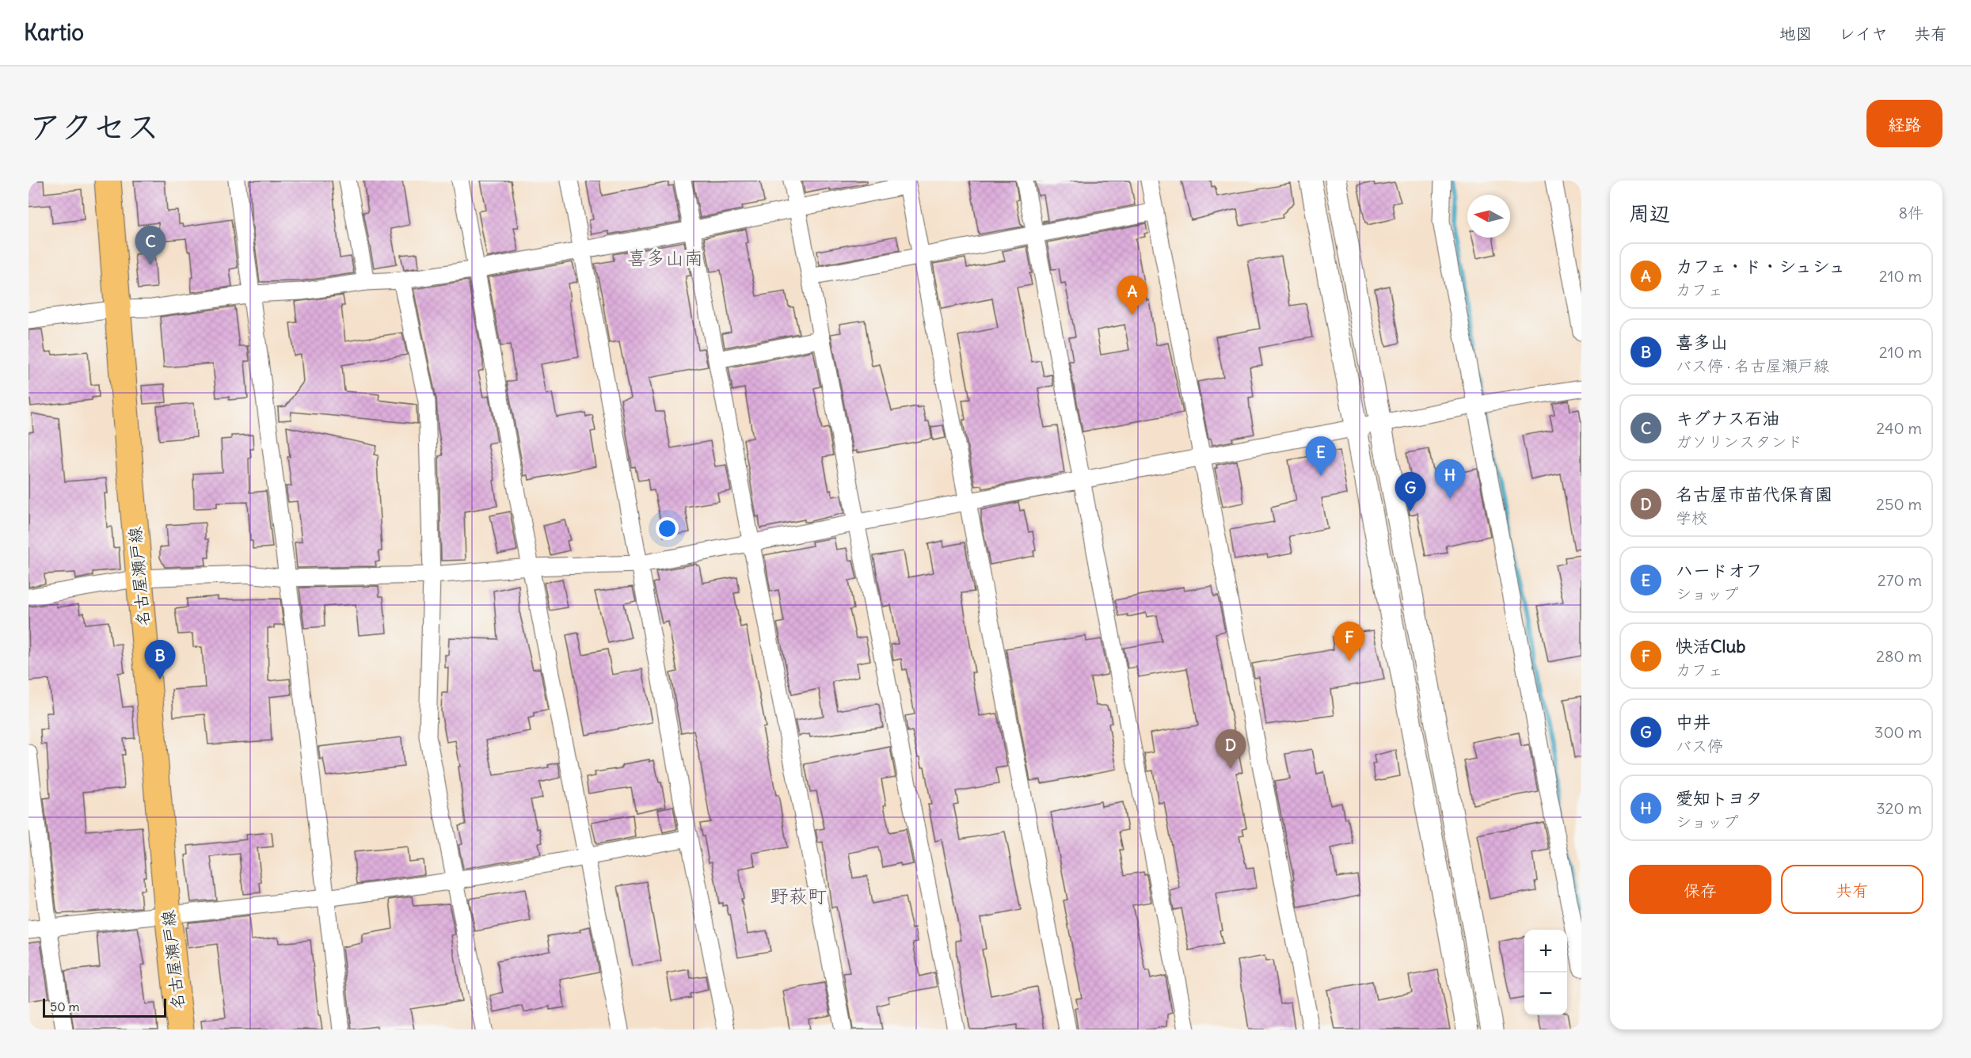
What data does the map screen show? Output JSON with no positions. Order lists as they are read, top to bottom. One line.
{"streets":{"main road":["名古屋瀬戸線"]},"districts":["喜多山南","野萩町"],"scale_bar":"50 m","north":"left","page":{"header":"Kartio","nav":["地図","レイヤ","共有"],"title":"アクセス","buttons":["経路",["保存","共有"]],"heading":["周辺","8件"],"pins":["C","A","E","H","G","F","B","D"],"list":[{"mark":"A","name":"カフェ・ド・シュシュ","note":"カフェ","value":"210 m"},{"mark":"B","name":"喜多山","note":"バス停 · 名古屋瀬戸線","value":"210 m"},{"mark":"C","name":"キグナス石油","note":"ガソリンスタンド","value":"240 m"},{"mark":"D","name":"名古屋市苗代保育園","note":"学校","value":"250 m"},{"mark":"E","name":"ハードオフ","note":"ショップ","value":"270 m"},{"mark":"F","name":"快活Club","note":"カフェ","value":"280 m"},{"mark":"G","name":"中井","note":"バス停","value":"300 m"},{"mark":"H","name":"愛知トヨタ","note":"ショップ","value":"320 m"}],"map_buttons":["+","−"],"scale":"50 m"}}
